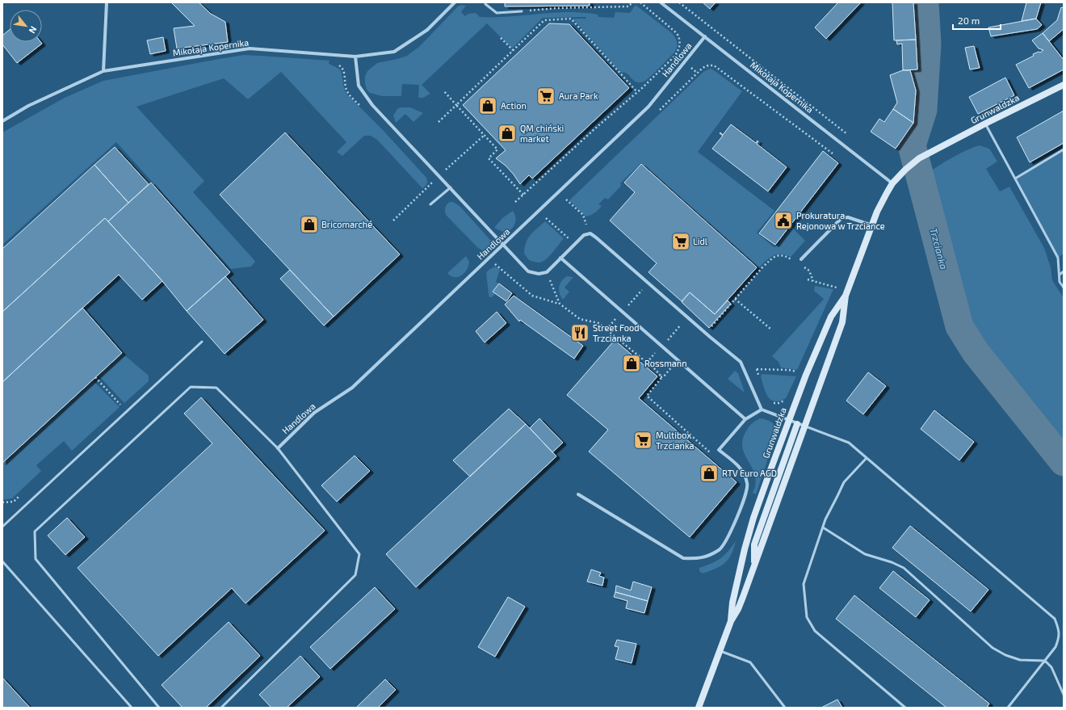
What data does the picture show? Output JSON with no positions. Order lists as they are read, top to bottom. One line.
{"streets":{"main road":["Grunwaldzka"],"street":["Mikołaja Kopernika","Handlowa"]},"crossings":[["Mikołaja Kopernika","Handlowa"],["Mikołaja Kopernika","Grunwaldzka"]],"water":["Trzcianka"],"places":{"supermarket":["Aura Park","Lidl","Multibox Trzcianka"],"shop":["Action","QM chiński market","Bricomarché","Rossmann","RTV Euro AGD"],"public building":["Prokuratura Rejonowa w Trzciance"],"restaurant":["Street Food Trzcianka"]},"scale_bar":"20 m","north":"bottom right"}
